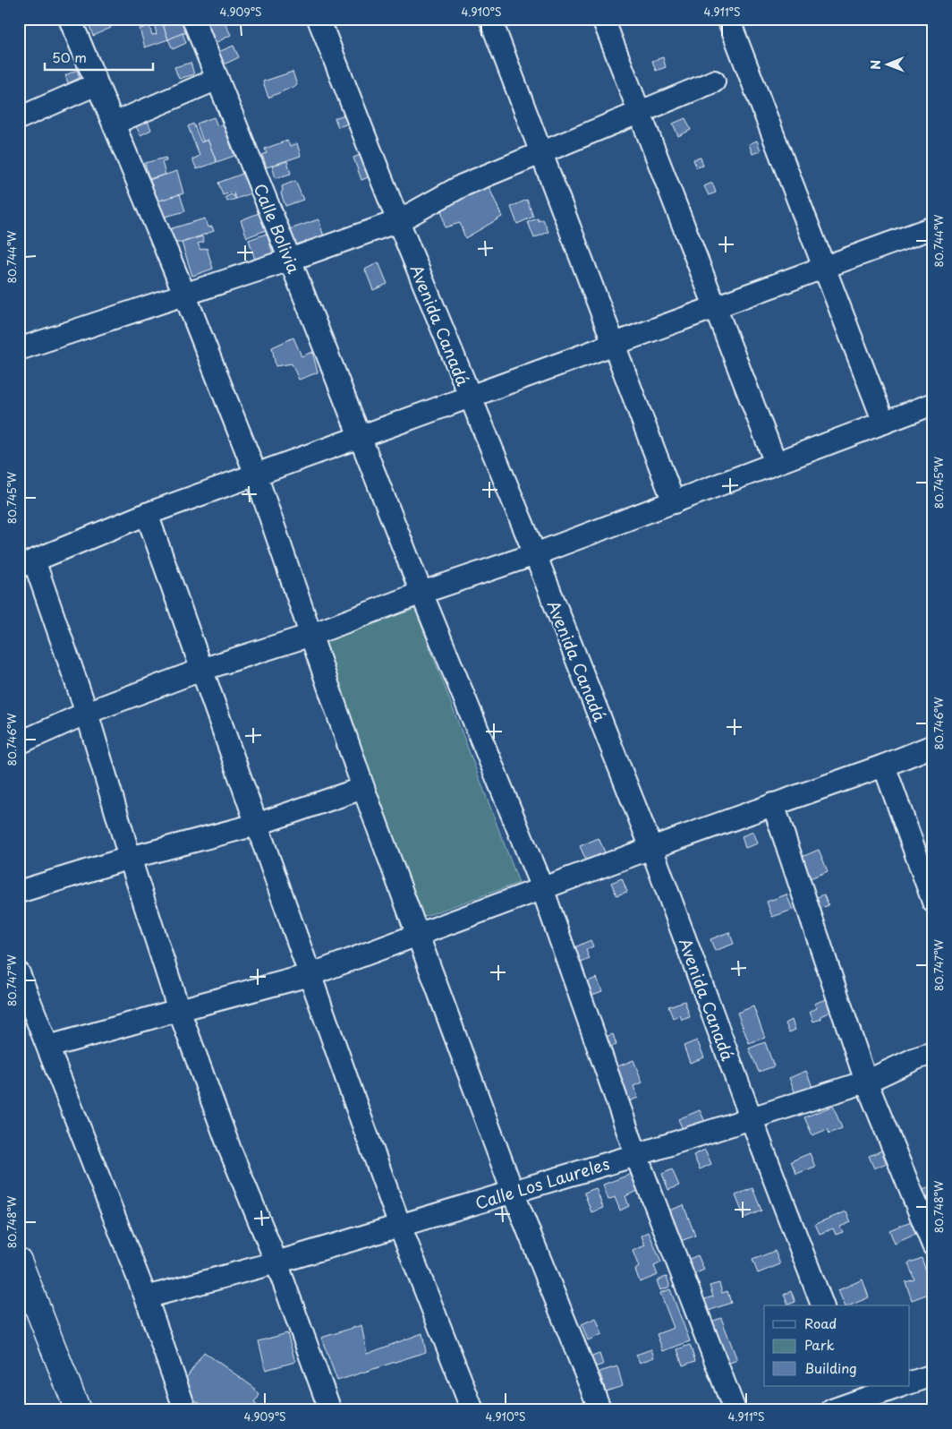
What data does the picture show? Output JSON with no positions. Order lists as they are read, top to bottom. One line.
{"streets":{"street":["Calle Bolivia","Avenida Canadá","Calle Los Laureles"]},"crossings":[["Calle Bolivia","Calle Los Laureles"],["Avenida Canadá","Calle Los Laureles"]],"legend":["Road","Park","Building"],"scale_bar":"50 m","north":"left","coordinates":["4.909°S","4.910°S","4.911°S","80.744°W","80.745°W","80.746°W","80.747°W","80.748°W"]}
